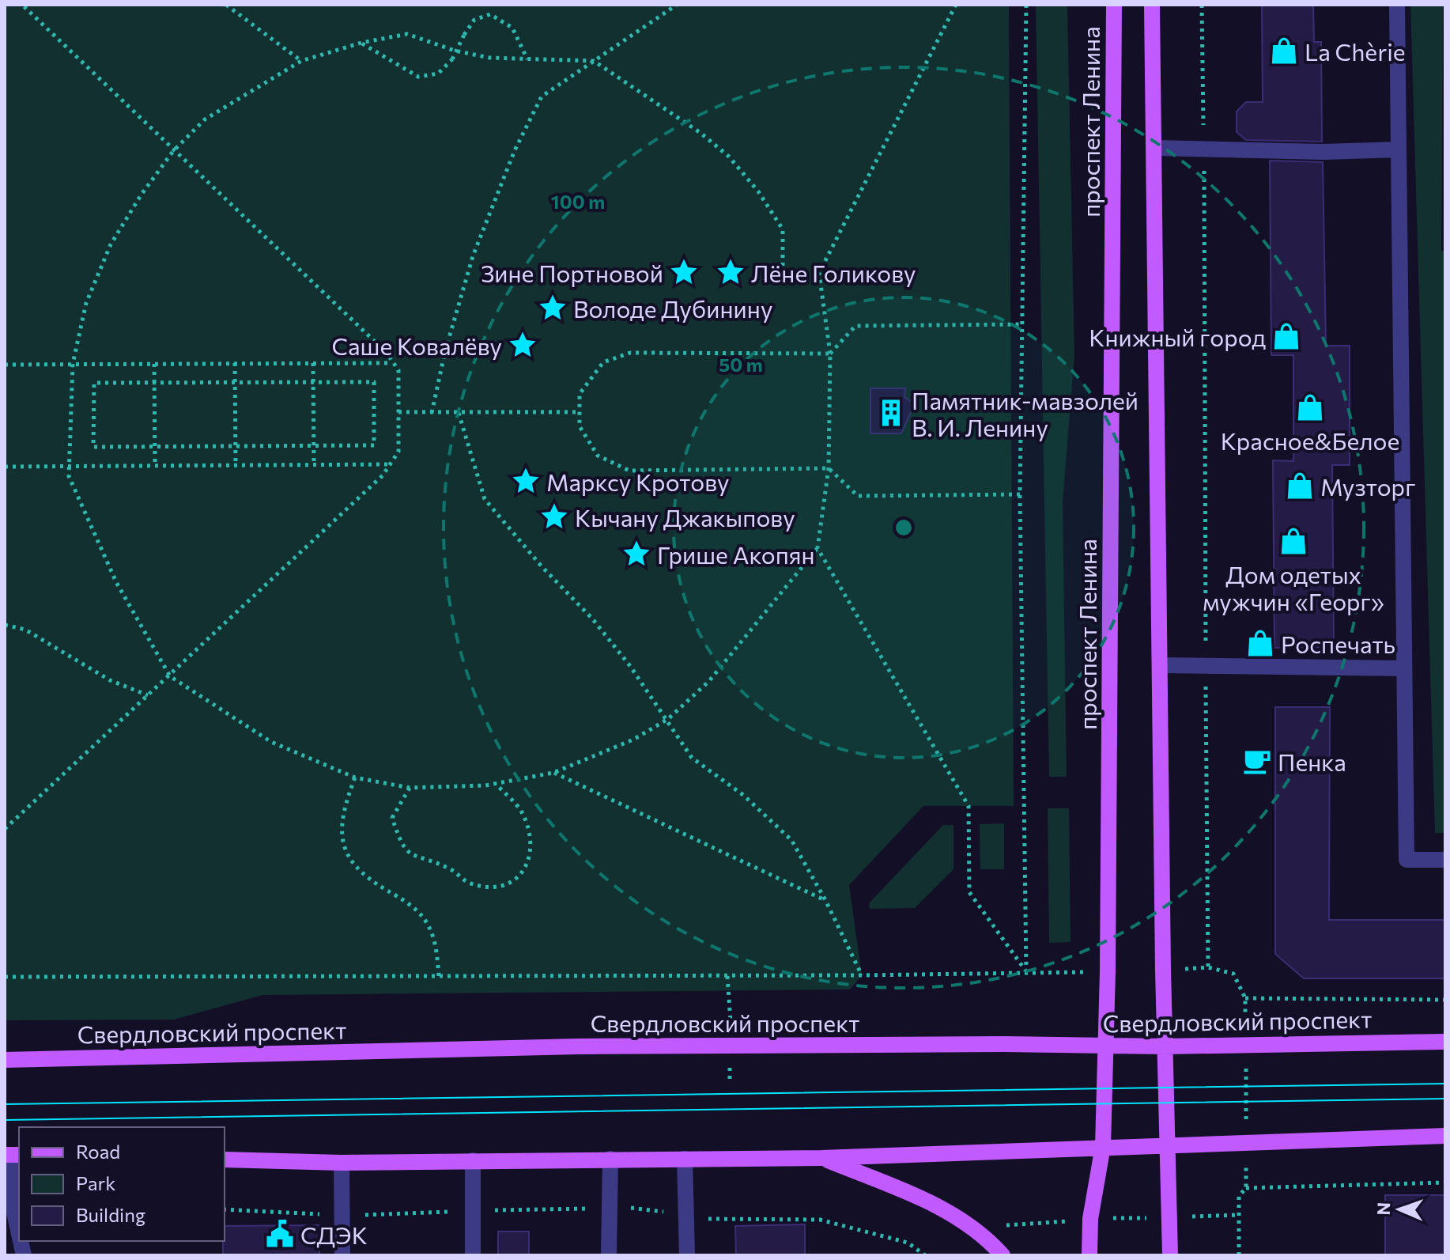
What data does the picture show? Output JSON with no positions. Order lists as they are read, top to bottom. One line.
{"streets":{"main road":["проспект Ленина","Свердловский проспект"]},"crossings":[["проспект Ленина","Свердловский проспект"]],"places":{"shop":["La Chèrie","Книжный город","Красное&Белое","Музторг","Дом одетых мужчин «Георг»","Роспечать"],"place":["Зине Портновой","Лёне Голикову","Володе Дубинину","Саше Ковалёву","Марксу Кротову","Кычану Джакыпову","Грише Акопян"],"building":["Памятник-мавзолей В. И. Ленину"],"cafe":["Пенка"],"public building":["СДЭК"]},"legend":["Road","Park","Building"],"north":"left","rings":["100 m","50 m"]}
